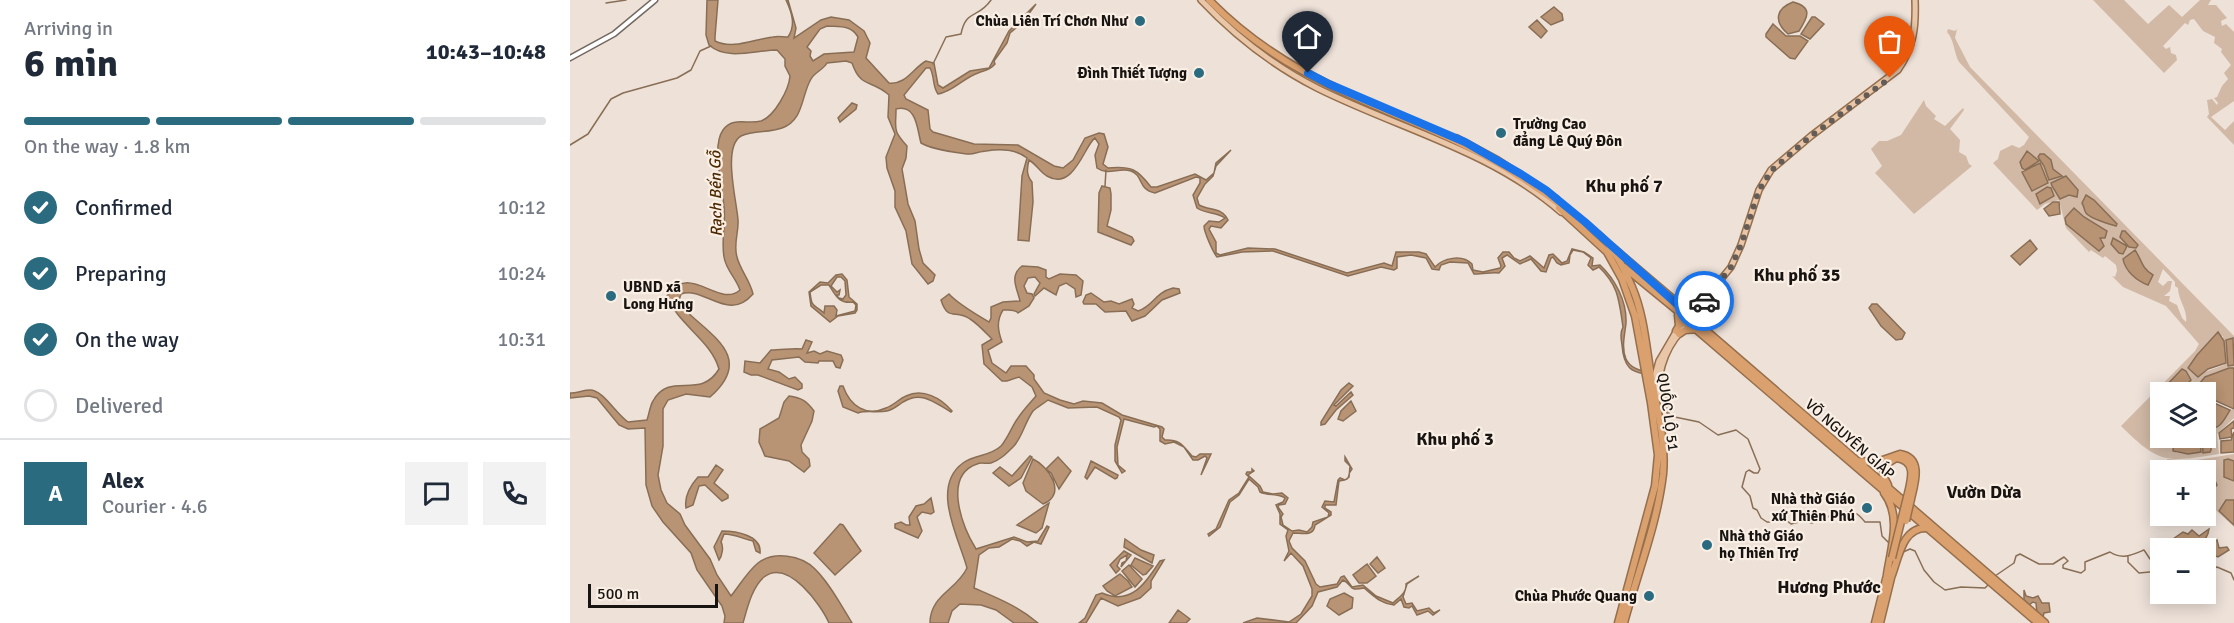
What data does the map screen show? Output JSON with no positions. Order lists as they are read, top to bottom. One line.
{"streets":{"highway":["QUỐC LỘ 51","VÕ NGUYÊN GIÁP"]},"crossings":[["QUỐC LỘ 51","VÕ NGUYÊN GIÁP"]],"districts":["Khu phố 7","Khu phố 35","Khu phố 3","Vườn Dừa","Hương Phước"],"water":["Rạch Bến Gỗ"],"places":["Chùa Liên Trí Chơn Như","Đình Thiết Tượng","Trường Cao đẳng Lê Quý Đôn","UBND xã Long Hưng","Nhà thờ Giáo xứ Thiên Phú","Nhà thờ Giáo họ Thiên Trợ","Chùa Phước Quang"],"scale_bar":"500 m","page":{"heading":["6 min","Arriving in","10:43–10:48"],"panel":["Alex","Courier · 4.6"],"bar":"On the way · 1.8 km","list":[["Confirmed","10:12"],["Preparing","10:24"],["On the way","10:31"],"Delivered"],"map_buttons":["+","−"],"round":"A","scale":"500 m"}}
